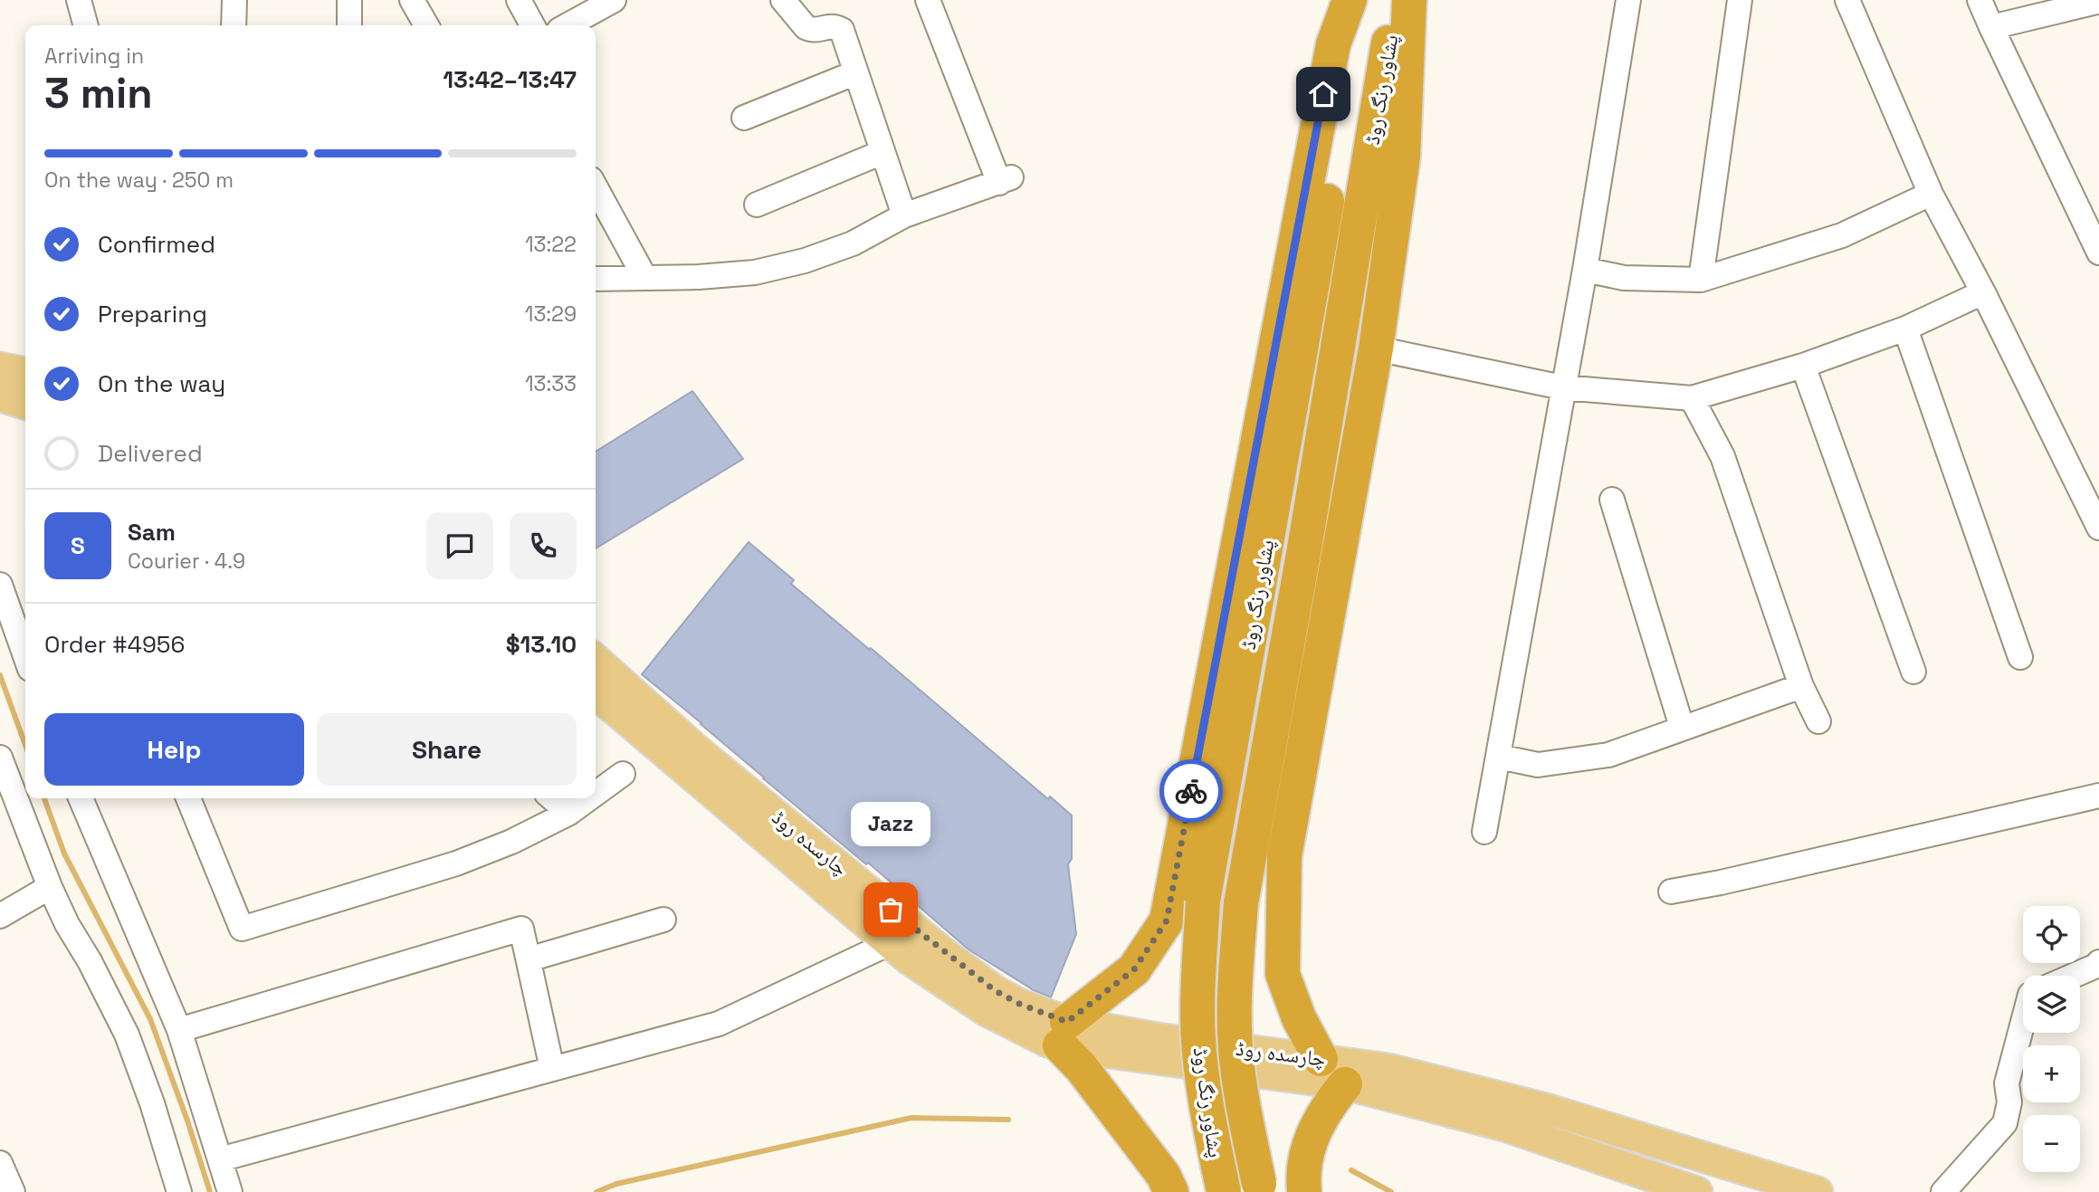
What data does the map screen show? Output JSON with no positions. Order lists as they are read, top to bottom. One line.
{"streets":{"highway":["پشاور رنگ روڈ"],"main road":["چارسدہ روڈ"]},"places":["Jazz"],"page":{"heading":["3 min","Arriving in","13:42–13:47"],"panel":["Sam","Courier · 4.9","Order #4956","$13.10"],"bar":"On the way · 250 m","list":[["Confirmed","13:22"],["Preparing","13:29"],["On the way","13:33"],"Delivered"],"round":"S","buttons":["Help","Share"],"bubble":"Jazz","map_buttons":["+","−"]}}
